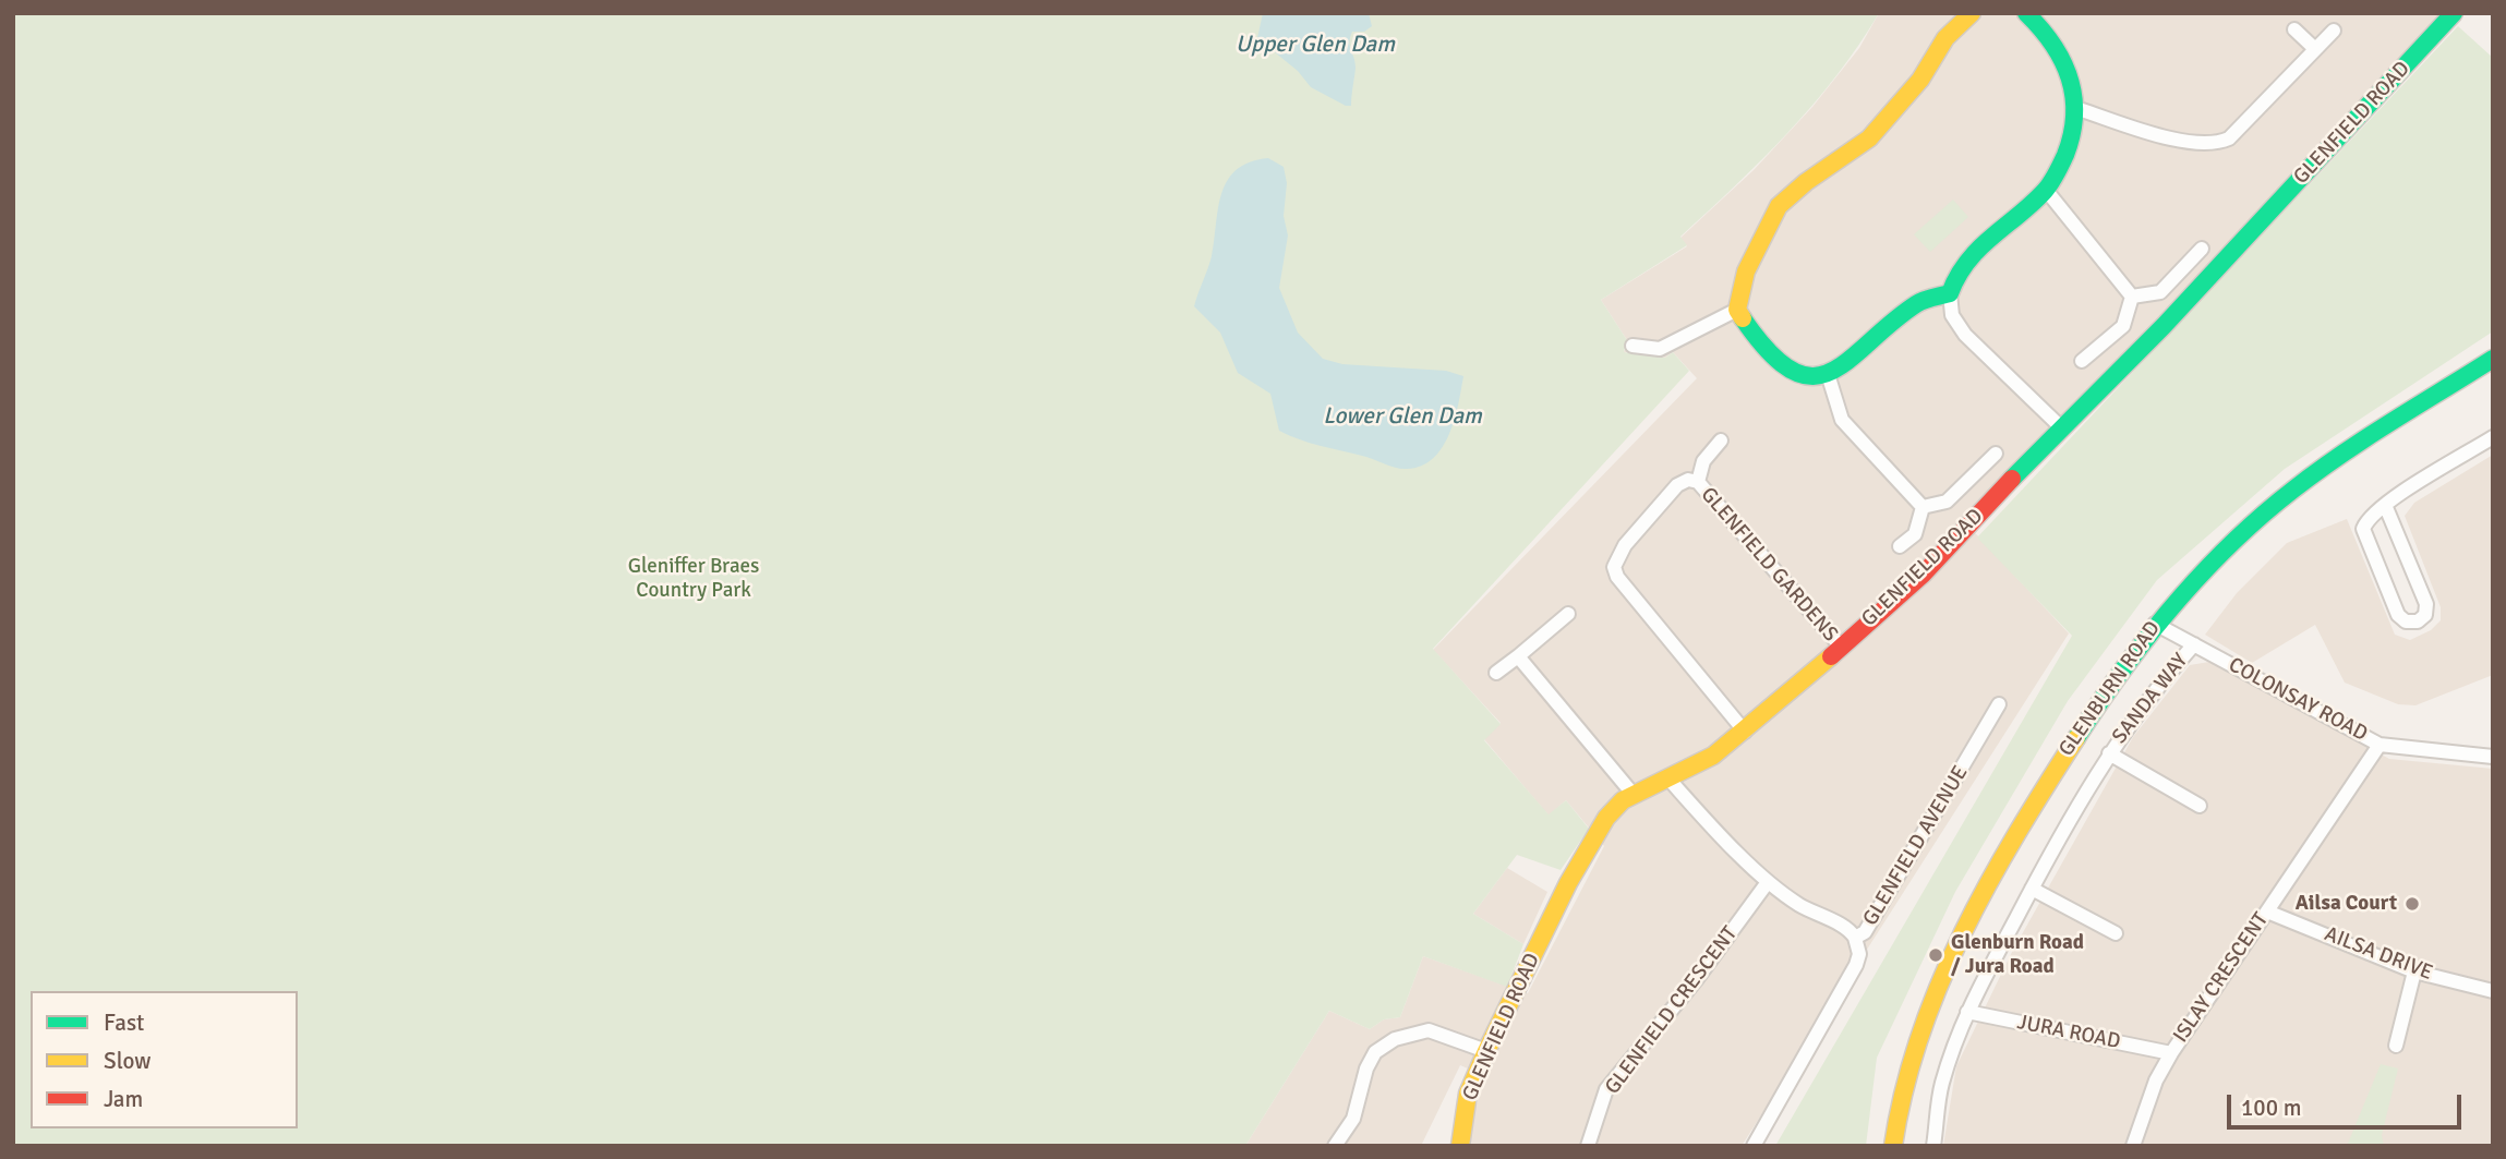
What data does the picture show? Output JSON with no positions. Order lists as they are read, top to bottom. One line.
{"streets":{"street":["GLENFIELD ROAD","GLENFIELD GARDENS","GLENBURN ROAD","SANDA WAY","COLONSAY ROAD","GLENFIELD AVENUE","AILSA DRIVE","ISLAY CRESCENT","GLENFIELD CRESCENT","JURA ROAD"]},"crossings":[["GLENFIELD ROAD","GLENFIELD GARDENS"],["GLENBURN ROAD","COLONSAY ROAD"],["SANDA WAY","COLONSAY ROAD"],["SANDA WAY","JURA ROAD"],["COLONSAY ROAD","ISLAY CRESCENT"],["AILSA DRIVE","ISLAY CRESCENT"],["ISLAY CRESCENT","JURA ROAD"]],"water":["Upper Glen Dam","Lower Glen Dam"],"parks":["Gleniffer Braes Country Park"],"places":["Ailsa Court","Glenburn Road / Jura Road"],"legend":["Fast","Slow","Jam"],"scale_bar":"100 m"}
